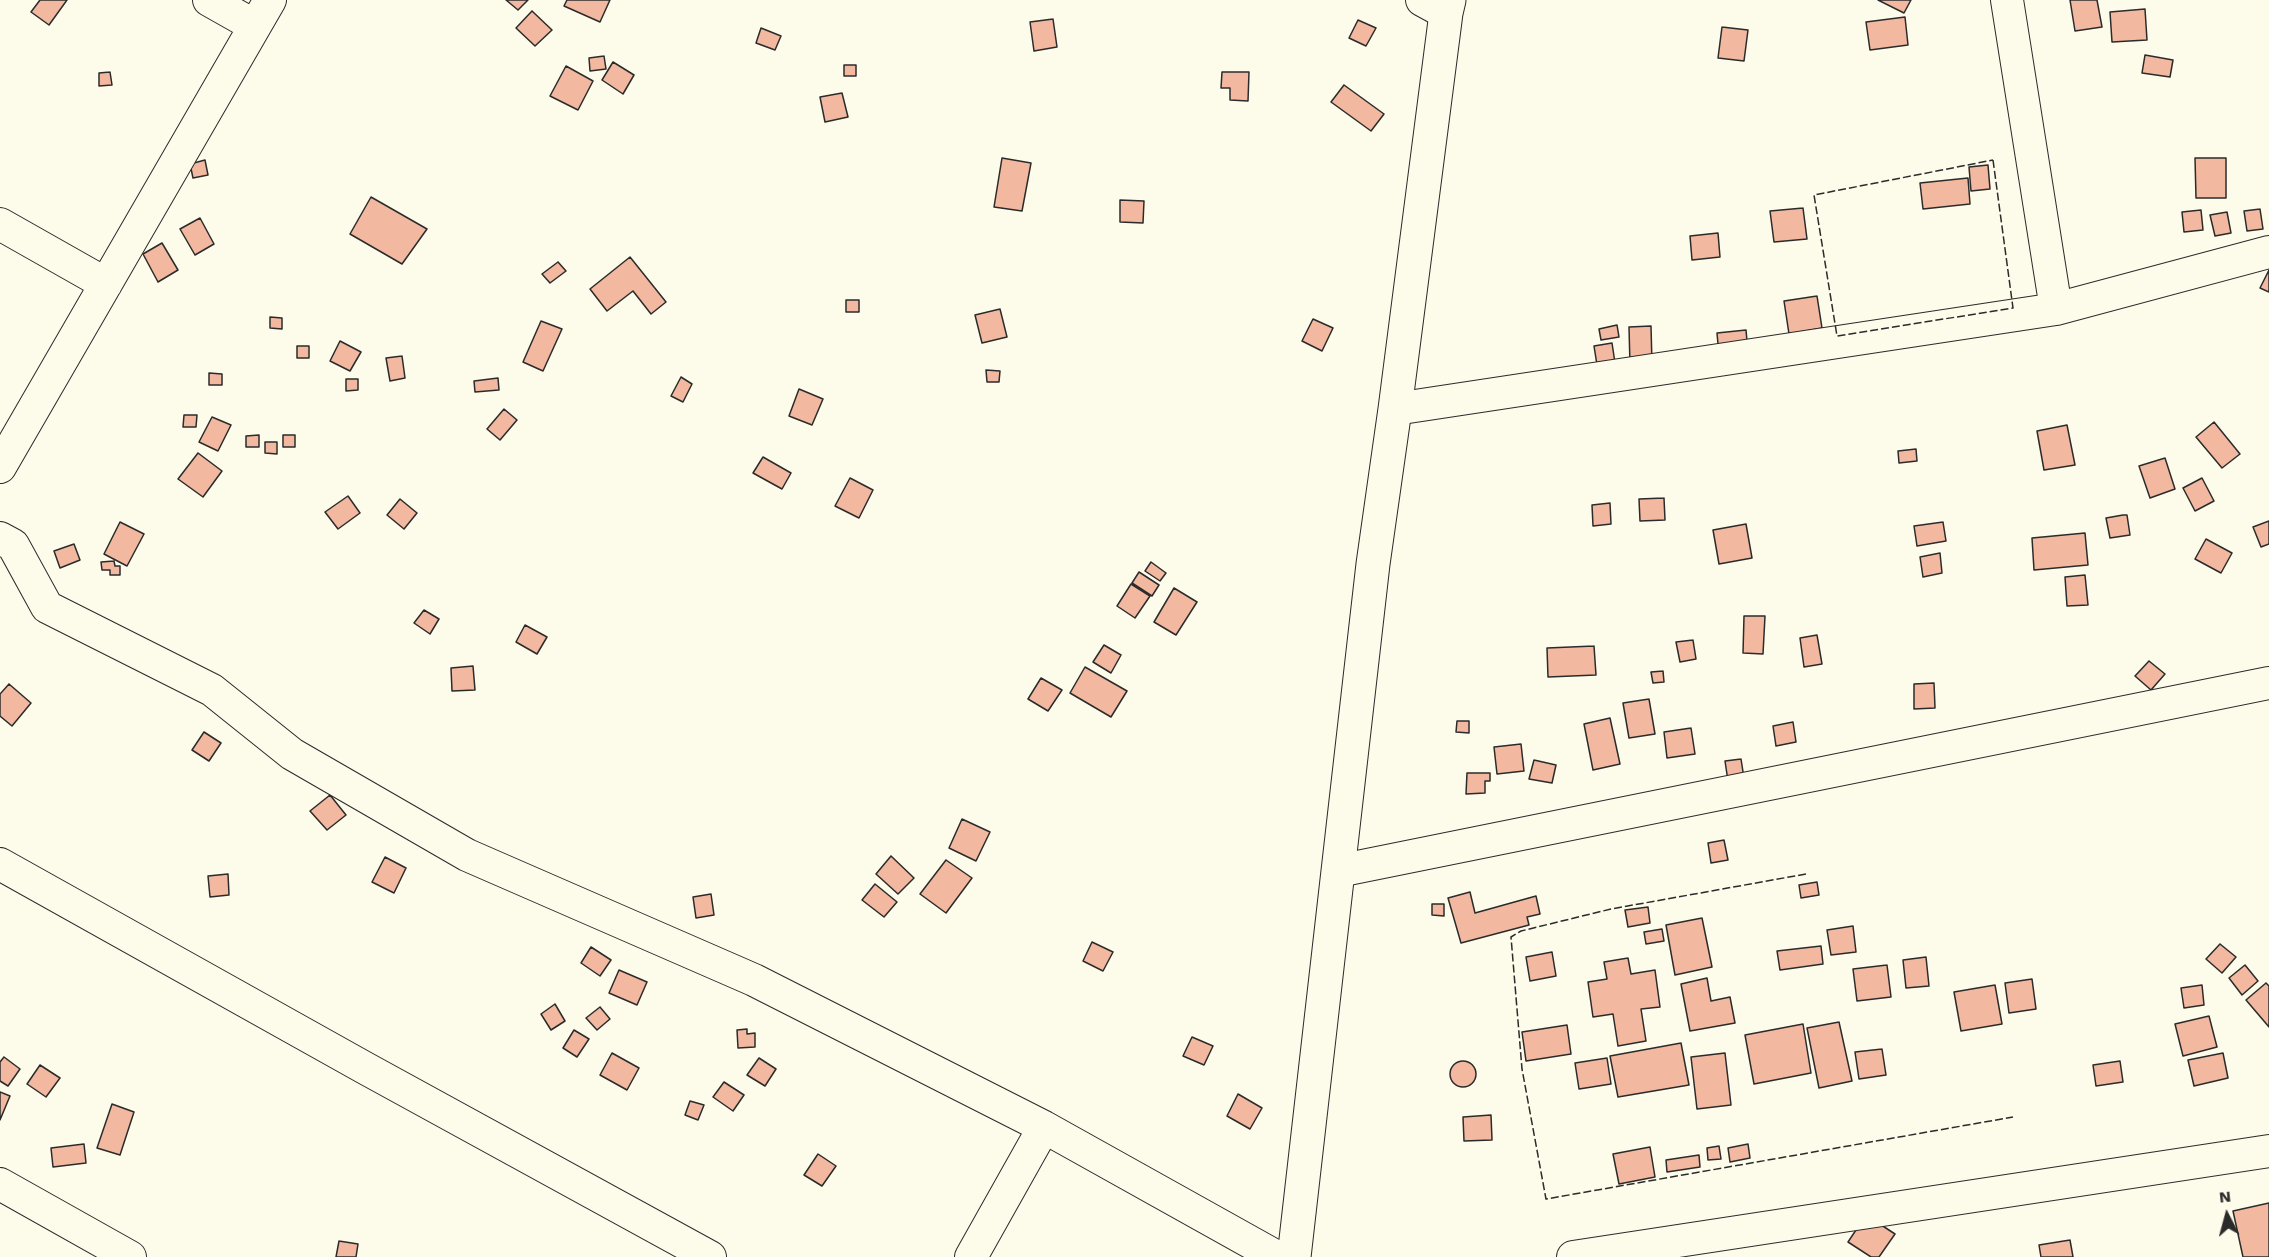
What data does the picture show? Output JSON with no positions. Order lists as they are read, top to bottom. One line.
{"north":"top"}
